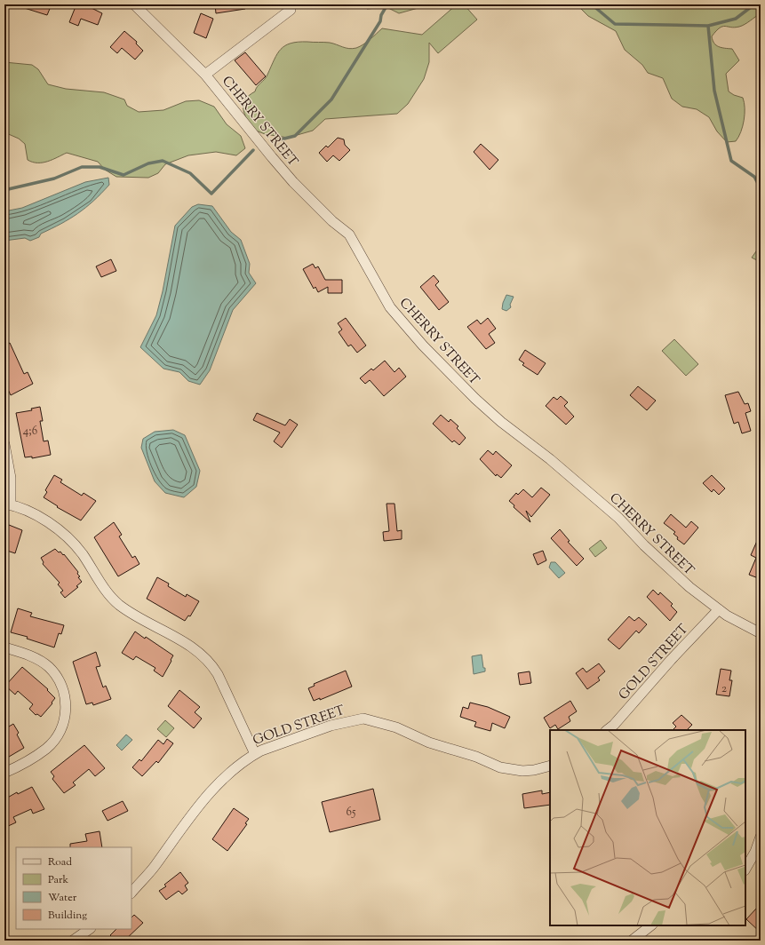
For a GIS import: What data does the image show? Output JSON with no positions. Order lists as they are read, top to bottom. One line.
{"streets":{"street":["CHERRY STREET","GOLD STREET"]},"crossings":[["CHERRY STREET","GOLD STREET"]],"house_numbers":["4;6","2","65"],"legend":["Road","Park","Water","Building"]}
